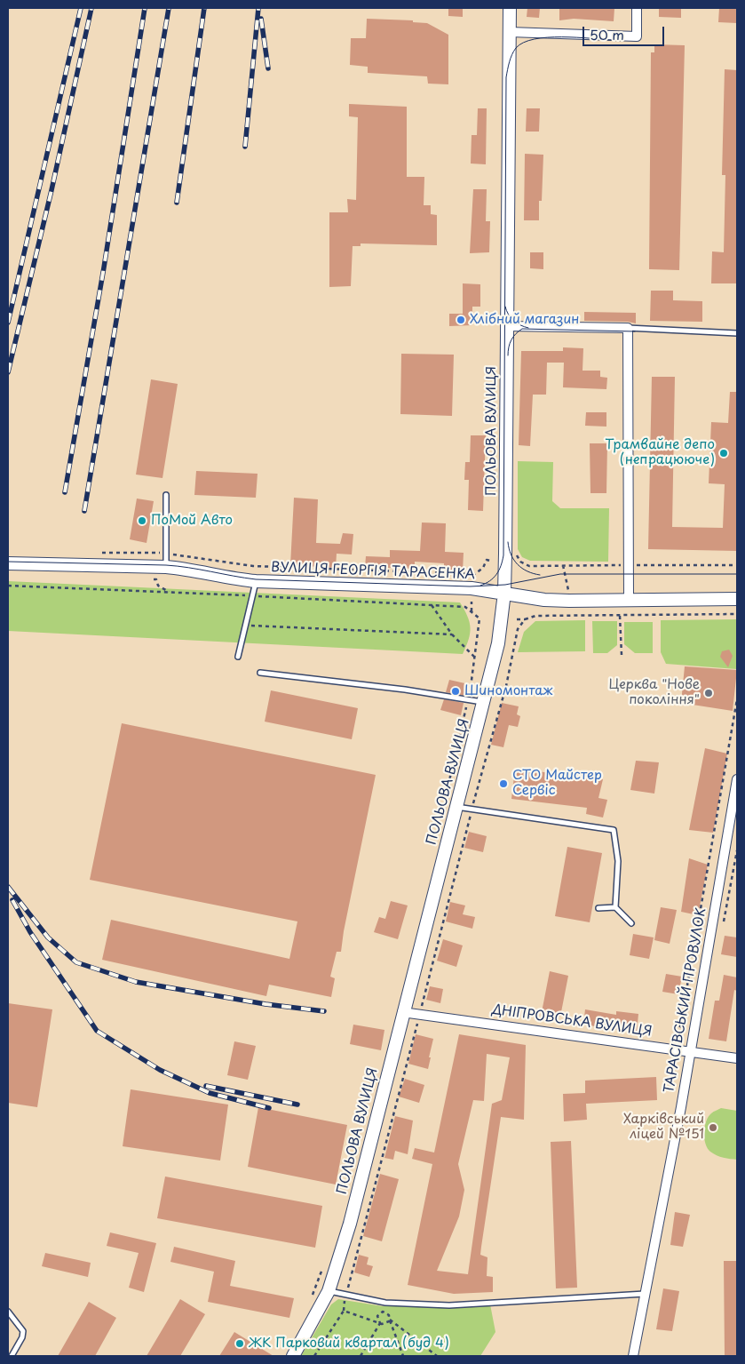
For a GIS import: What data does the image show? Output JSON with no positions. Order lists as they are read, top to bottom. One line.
{"streets":{"main road":["ПОЛЬОВА ВУЛИЦЯ","ВУЛИЦЯ ГЕОРГІЯ ТАРАСЕНКА"],"street":["ТАРАСІВСЬКИЙ ПРОВУЛОК","ДНІПРОВСЬКА ВУЛИЦЯ"]},"crossings":[["ПОЛЬОВА ВУЛИЦЯ","ВУЛИЦЯ ГЕОРГІЯ ТАРАСЕНКА"],["ПОЛЬОВА ВУЛИЦЯ","ДНІПРОВСЬКА ВУЛИЦЯ"],["ТАРАСІВСЬКИЙ ПРОВУЛОК","ДНІПРОВСЬКА ВУЛИЦЯ"]],"places":["Хлібний магазин","Трамвайне депо (непрацююче)","ПоМой Авто","Шиномонтаж","Церква \"Нове покоління\"","СТО Майстер Сервіс","Харківський ліцей №151","ЖК Парковий квартал (буд 4)"],"scale_bar":"50 m"}
